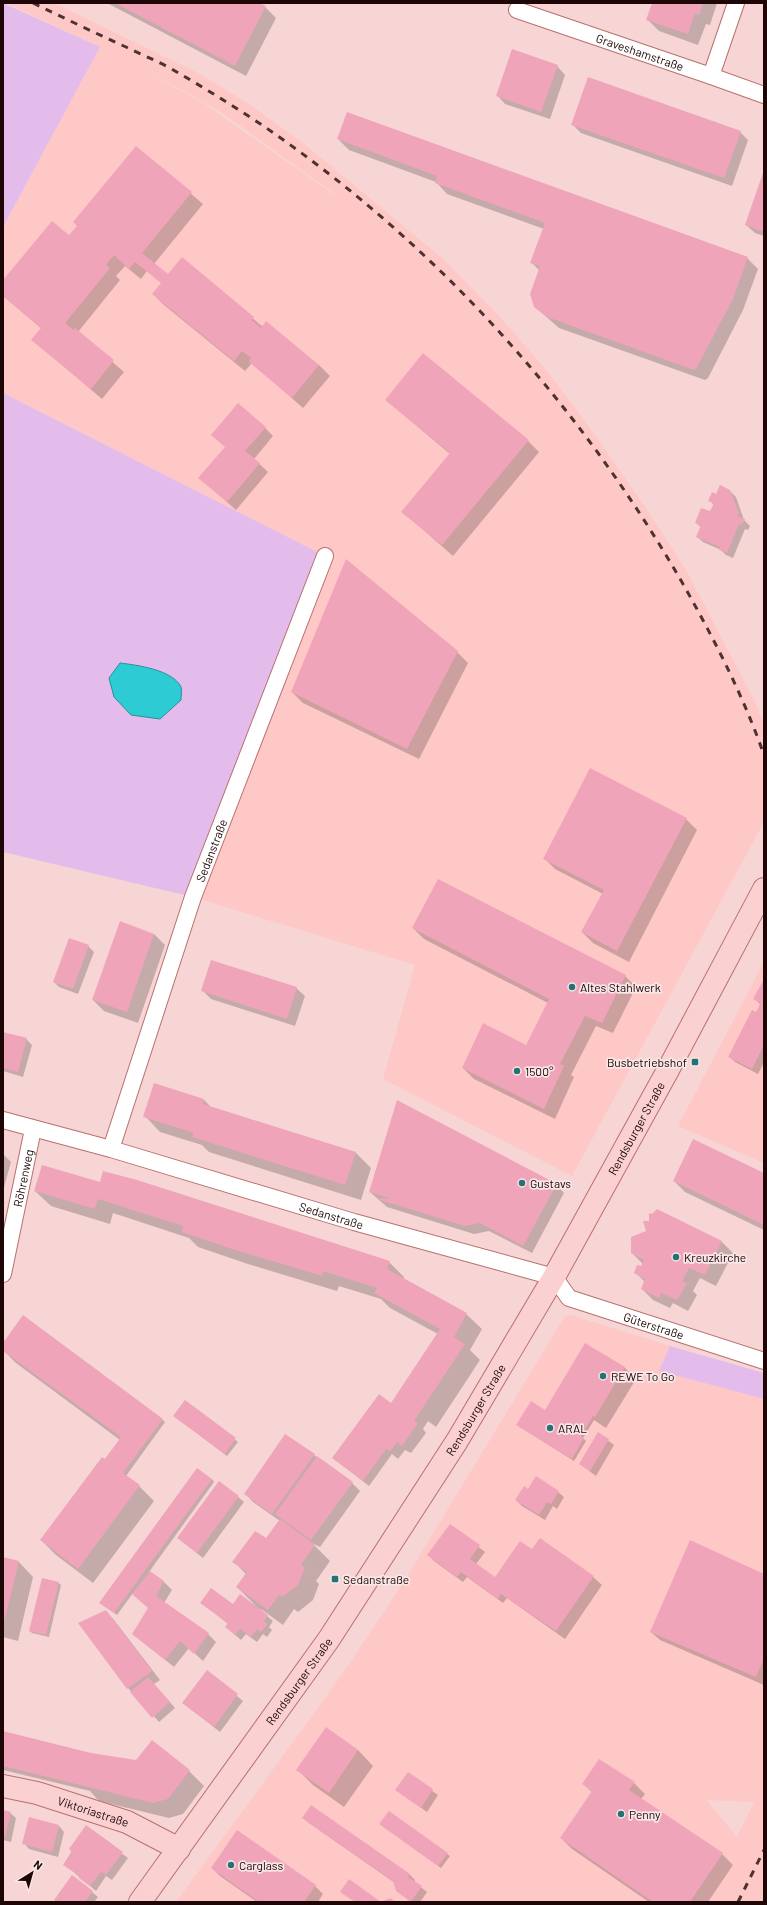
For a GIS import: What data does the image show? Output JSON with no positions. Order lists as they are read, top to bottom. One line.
{"streets":{"street":["Graveshamstraße","Sedanstraße","Rendsburger Straße","Röhrenweg","Güterstraße","Viktoriastraße"]},"crossings":[["Sedanstraße","Rendsburger Straße"],["Sedanstraße","Röhrenweg"],["Sedanstraße","Güterstraße"],["Rendsburger Straße","Güterstraße"],["Rendsburger Straße","Viktoriastraße"]],"places":{"other":["Altes Stahlwerk","1500°","Gustavs","Kreuzkirche","REWE To Go","ARAL","Penny","Carglass"],"transit":["Busbetriebshof","Sedanstraße"]},"north":"top right"}
